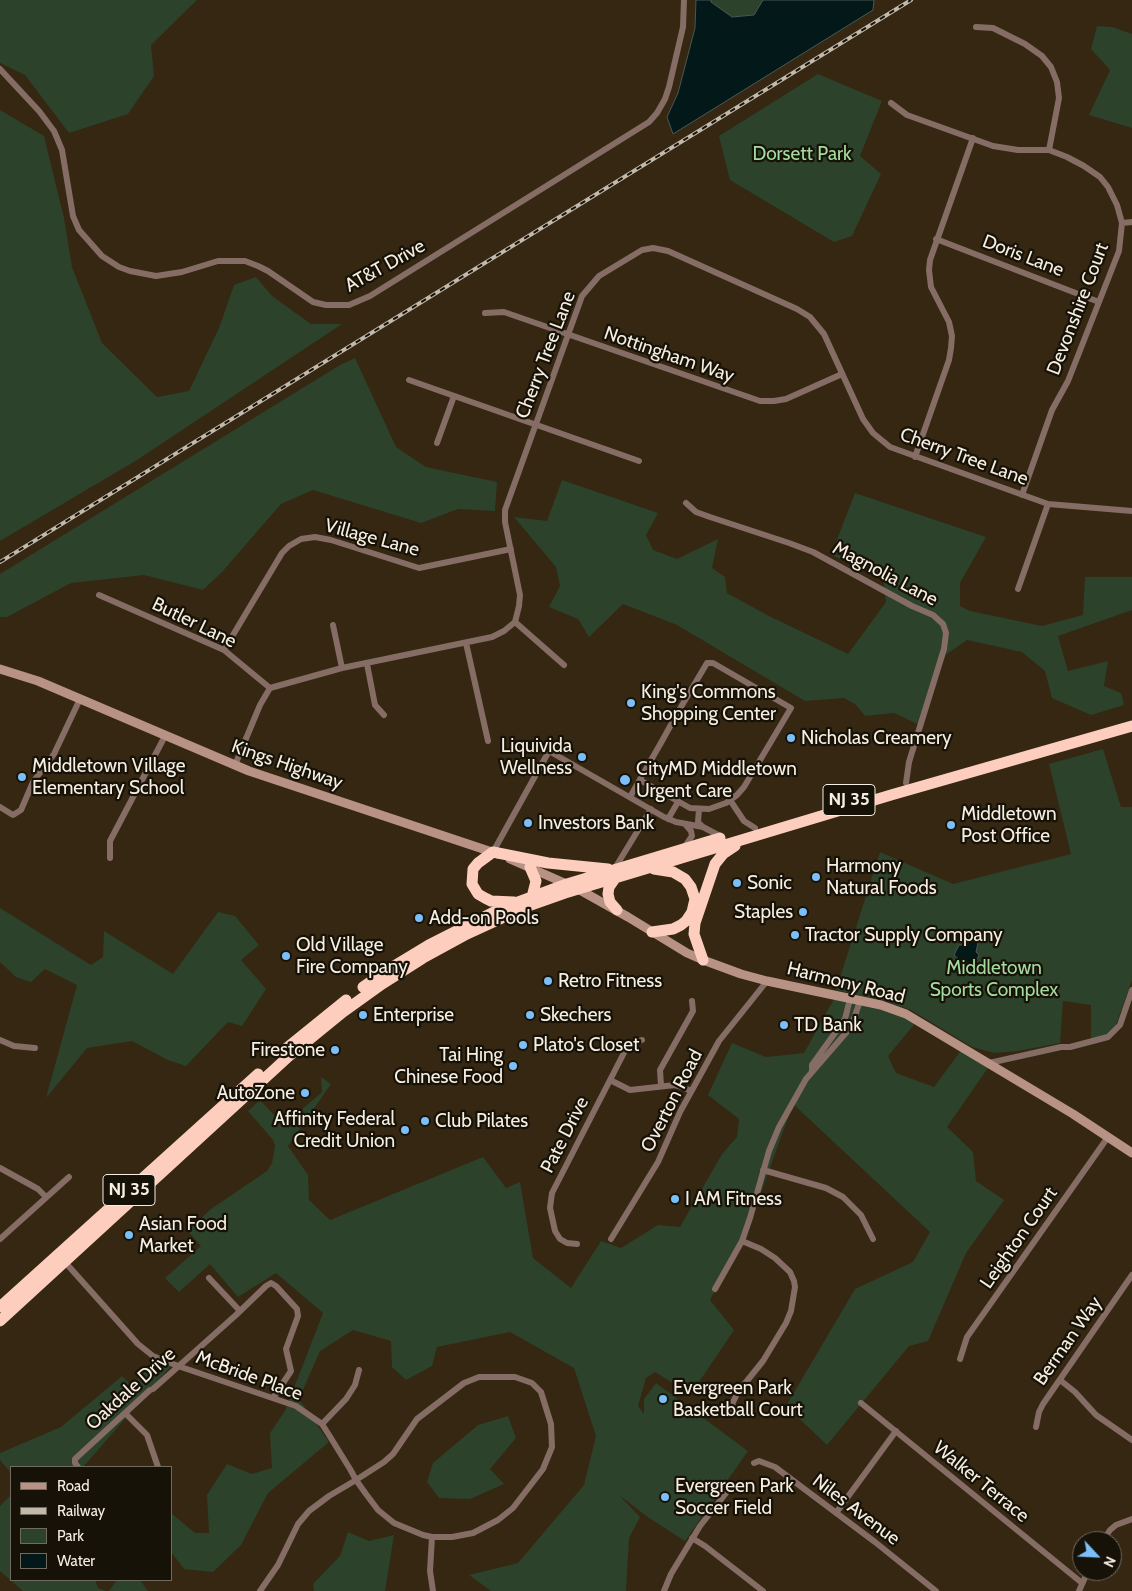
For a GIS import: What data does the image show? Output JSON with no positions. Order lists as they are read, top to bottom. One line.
{"streets":{"highway":["NJ 35"],"street":["Doris Lane","AT&T Drive","Devonshire Court","Cherry Tree Lane","Nottingham Way","Village Lane","Magnolia Lane","Butler Lane","Kings Highway","Harmony Road","Overton Road","Pate Drive","Leighton Court","Berman Way","McBride Place","Oakdale Drive","Walker Terrace","Niles Avenue"]},"crossings":[["Doris Lane","Devonshire Court"],["Devonshire Court","Cherry Tree Lane"],["Cherry Tree Lane","Nottingham Way"],["Cherry Tree Lane","Village Lane"],["Village Lane","Butler Lane"],["Magnolia Lane","NJ 35"],["Kings Highway","NJ 35"],["Kings Highway","Harmony Road"],["NJ 35","Harmony Road"],["NJ 35","McBride Place"],["Harmony Road","Overton Road"],["Harmony Road","Leighton Court"],["McBride Place","Oakdale Drive"]],"parks":["Dorsett Park","Middletown Sports Complex"],"places":["King's Commons Shopping Center","Nicholas Creamery","Liquivida Wellness","Middletown Village Elementary School","CityMD Middletown Urgent Care","Investors Bank","Middletown Post Office","Harmony Natural Foods","Sonic","Staples","Add-on Pools","Tractor Supply Company","Old Village Fire Company","Retro Fitness","Enterprise","Skechers","TD Bank","Plato's Closet","Firestone","Tai Hing Chinese Food","AutoZone","Club Pilates","Affinity Federal Credit Union","I AM Fitness","Asian Food Market","Evergreen Park Basketball Court","Evergreen Park Soccer Field"],"legend":["Road","Railway","Park","Water"],"north":"bottom right"}
